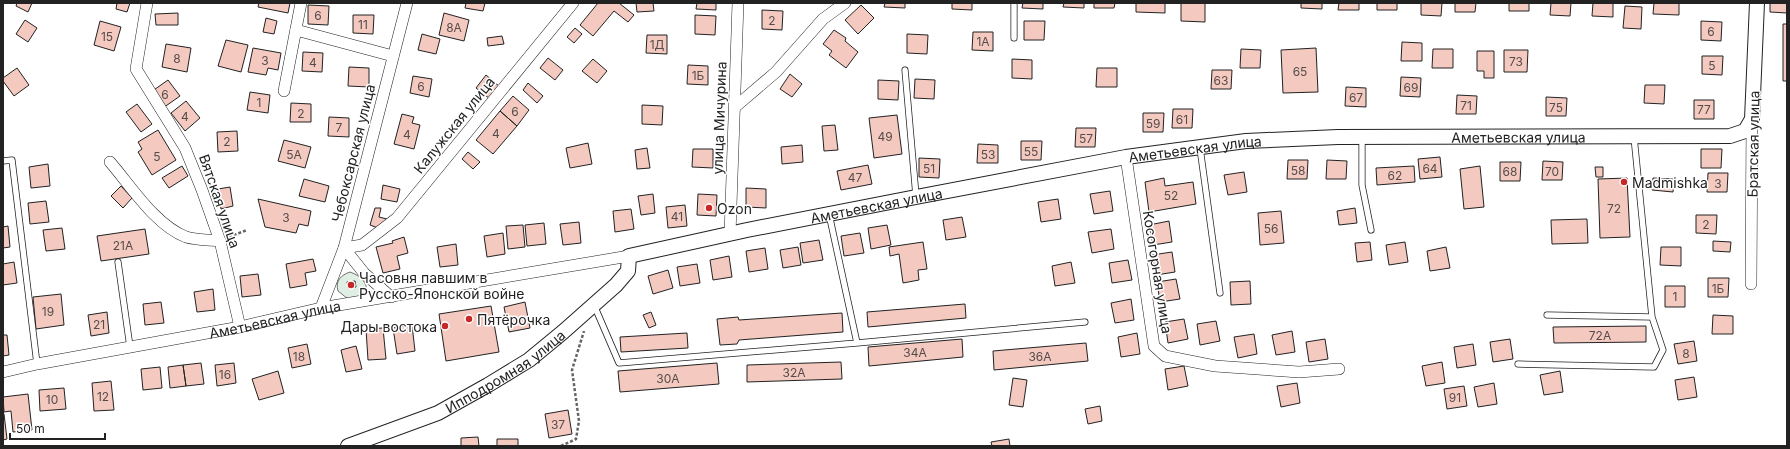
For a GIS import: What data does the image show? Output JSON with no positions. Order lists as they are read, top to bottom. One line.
{"streets":{"street":["улица Мичурина","Калужская улица","Аметьевская улица","Братская улица","Чебоксарская улица","Вятская улица","Косогорная улица","Ипподромная улица"]},"crossings":[["улица Мичурина","Аметьевская улица"],["Калужская улица","Чебоксарская улица"],["Аметьевская улица","Братская улица"],["Аметьевская улица","Чебоксарская улица"],["Аметьевская улица","Вятская улица"],["Аметьевская улица","Косогорная улица"],["Аметьевская улица","Ипподромная улица"]],"places":["Madmishka","Ozon","Часовня павшим в Русско-Японской войне","Пятёрочка","Дары востока"],"house_numbers":["6","2","11","8А","6","15","1А","1Д","8","3","73","4","5","65","1Б","63","6","69","6","67","1","71","75","77","6","2","4","61","59","7","4","4","49","57","2","55","5А","53","5","51","64","58","68","70","62","47","3","52","72","41","3","2","56","21А","1Б","1","19","21","72А","34А","8","18","36А","32А","16","30А","12","91","10","37"],"scale_bar":"50 m"}
